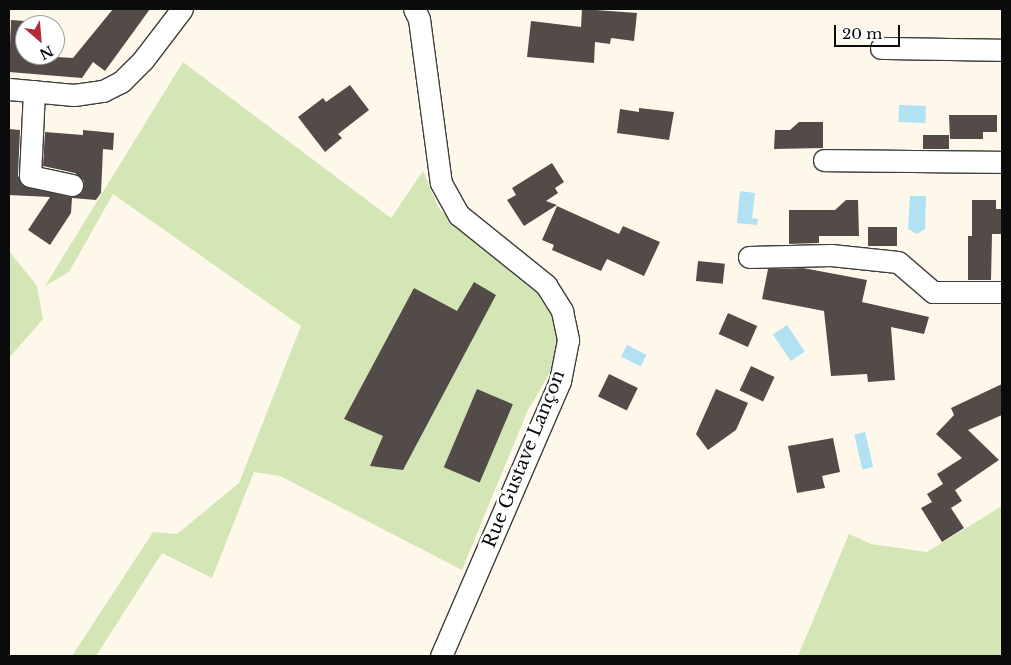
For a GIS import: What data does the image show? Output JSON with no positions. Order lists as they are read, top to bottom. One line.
{"streets":{"street":["Rue Gustave Lançon"]},"scale_bar":"20 m","north":"bottom right"}
